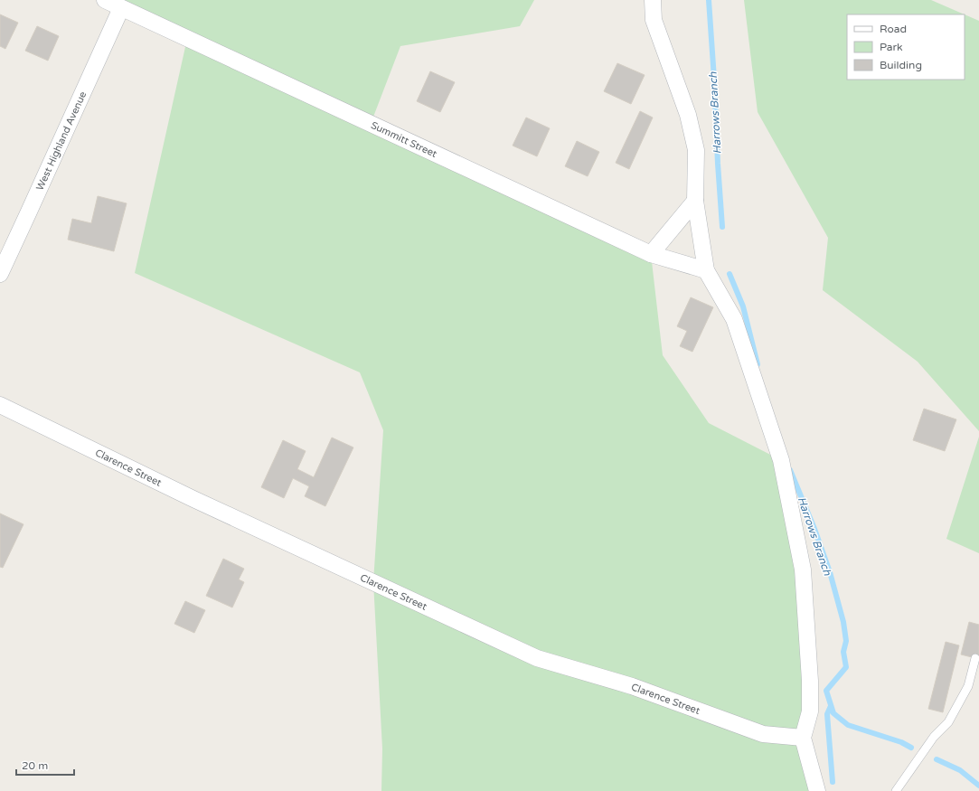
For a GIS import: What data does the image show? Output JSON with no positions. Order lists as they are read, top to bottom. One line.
{"streets":{"street":["Summitt Street","West Highland Avenue","Clarence Street"]},"crossings":[["Summitt Street","West Highland Avenue"]],"water":["Harrows Branch"],"legend":["Road","Park","Building"],"scale_bar":"20 m"}
